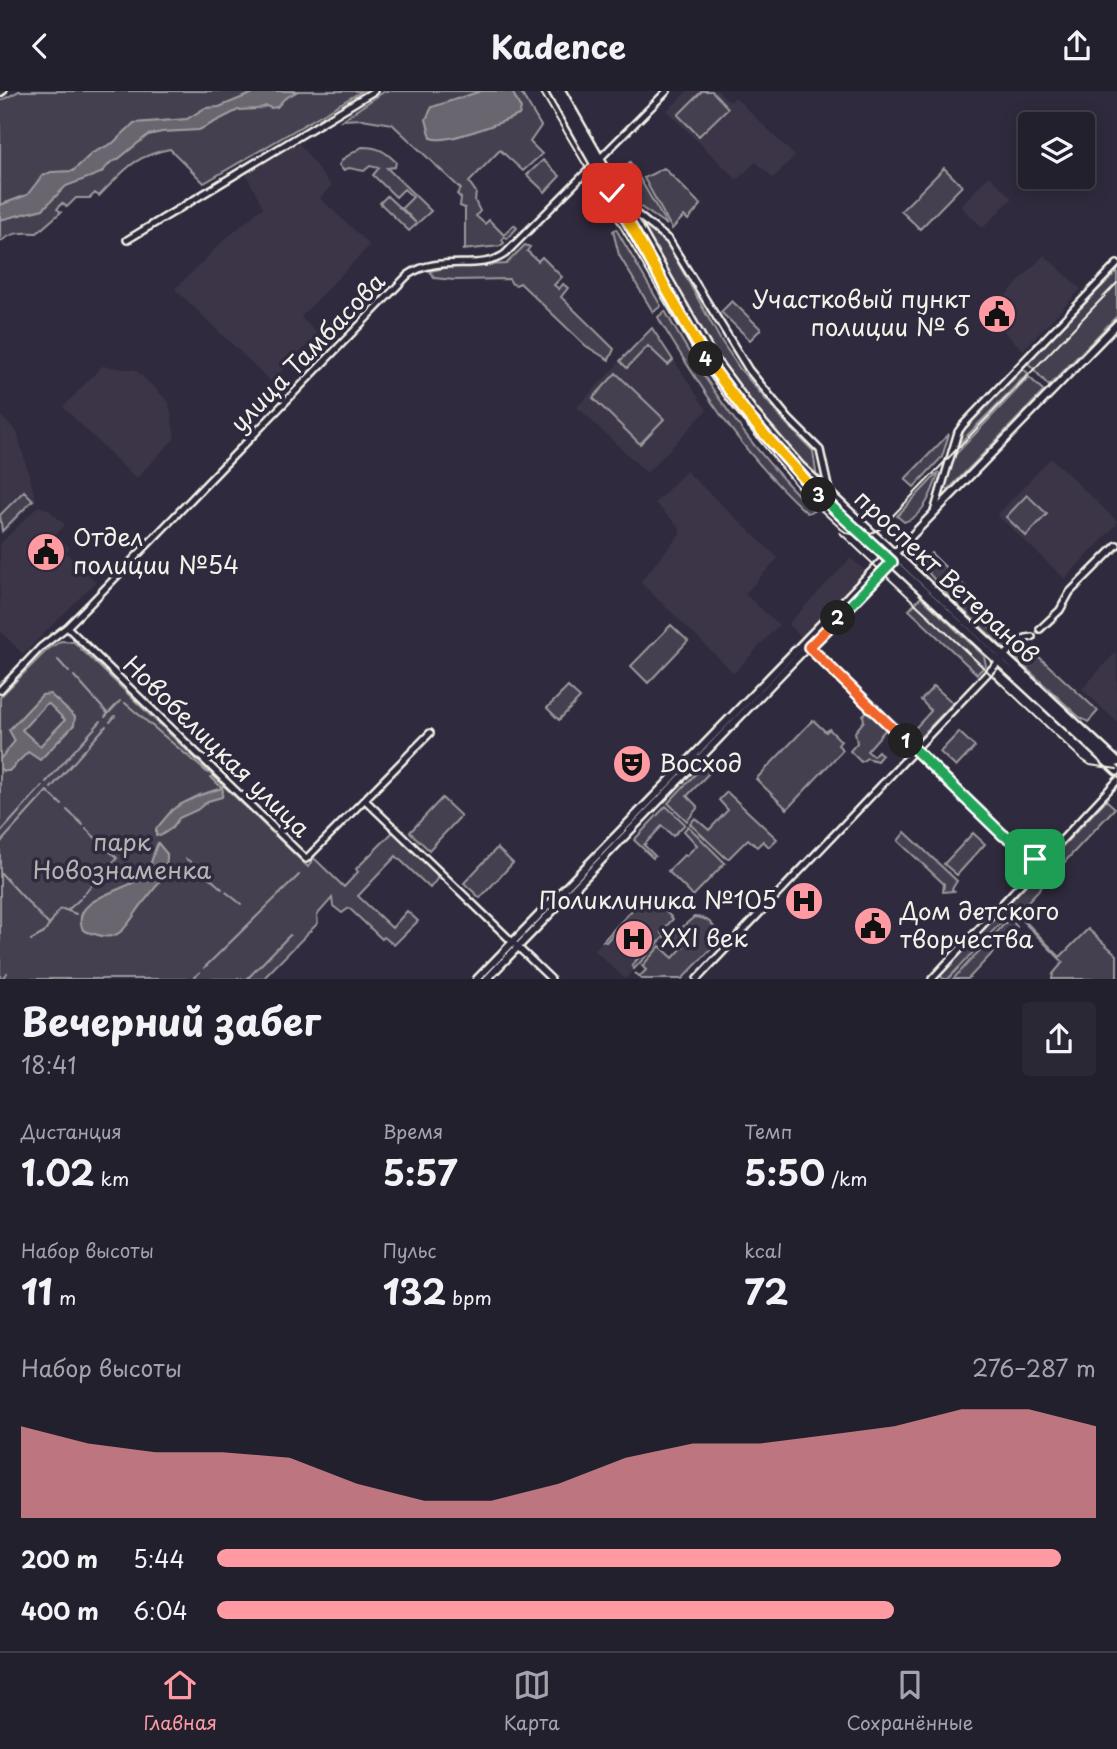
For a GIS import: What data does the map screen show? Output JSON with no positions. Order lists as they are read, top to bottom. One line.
{"streets":{"main road":["проспект Ветеранов"],"street":["улица Тамбасова","Новобелицкая улица"]},"crossings":[["улица Тамбасова","проспект Ветеранов"],["улица Тамбасова","Новобелицкая улица"]],"parks":["парк Новознаменка"],"places":{"public building":["Участковый пункт полиции № 6","Отдел полиции №54","Дом детского творчества"],"theatre":["Восход"],"hospital":["Поликлиника №105","XXI век"]},"page":{"header":"Kadence","pins":["4","3","2","1"],"heading":["Вечерний забег","18:41"],"stats":[["Дистанция","1.02 km"],["Время","5:57"],["Темп","5:50 /km"],["Набор высоты","11 m"],["Пульс","132 bpm"],["kcal","72"]],"chart":["Набор высоты","276–287 m"],"list":[{"name":"200 m","note":"5:44"},{"name":"400 m","note":"6:04"}],"tabs":["Главная","Карта","Сохранённые"]}}
